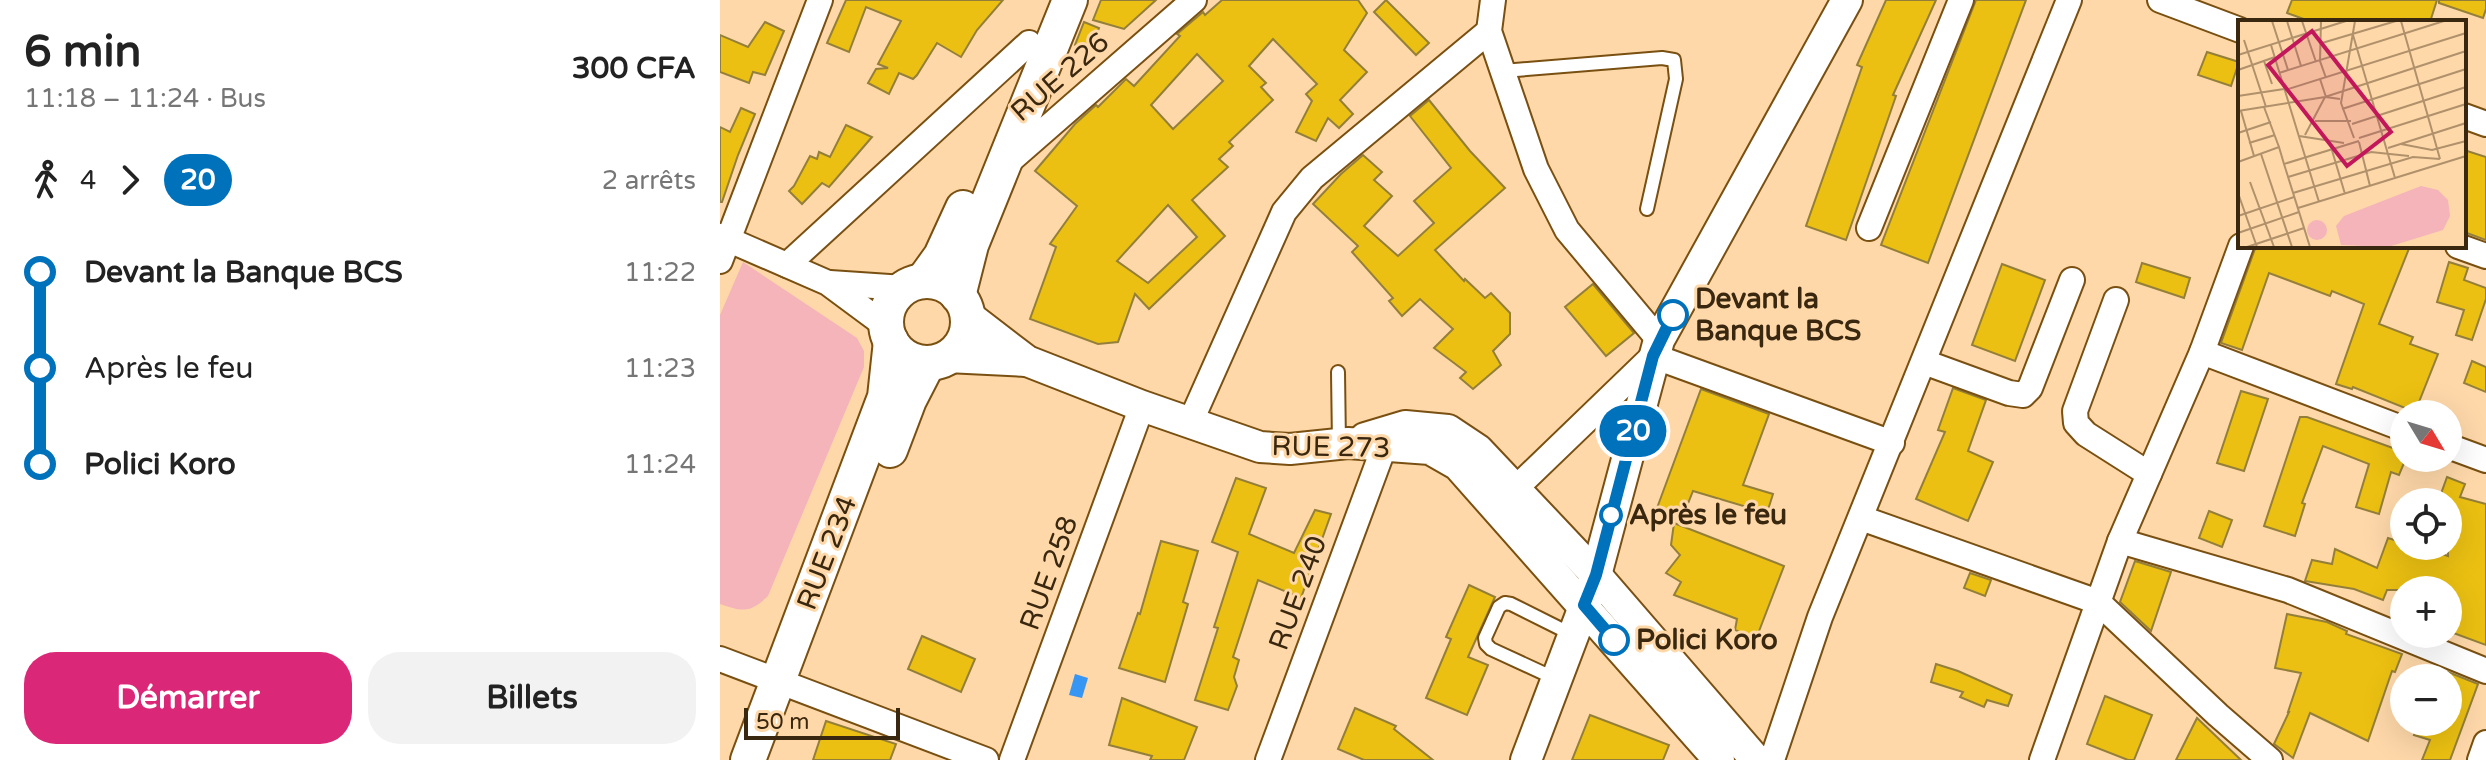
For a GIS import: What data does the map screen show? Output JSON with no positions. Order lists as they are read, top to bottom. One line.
{"streets":{"main road":["RUE 234"],"street":["RUE 226","RUE 273","RUE 258","RUE 240"]},"crossings":[["RUE 273","RUE 234"],["RUE 273","RUE 258"],["RUE 273","RUE 240"]],"places":["Devant la Banque BCS","Après le feu","Polici Koro"],"lines":["bus line 20"],"scale_bar":"50 m","north":"bottom right","page":{"heading":["6 min","11:18 – 11:24 · Bus","300 CFA"],"on_map":"20","legs":["4","20","2 arrêts"],"list":[{"name":"Devant la Banque BCS","value":"11:22"},{"name":"Après le feu","value":"11:23"},{"name":"Polici Koro","value":"11:24"}],"map_buttons":["+","−"],"buttons":["Démarrer","Billets"],"scale":"50 m"}}
